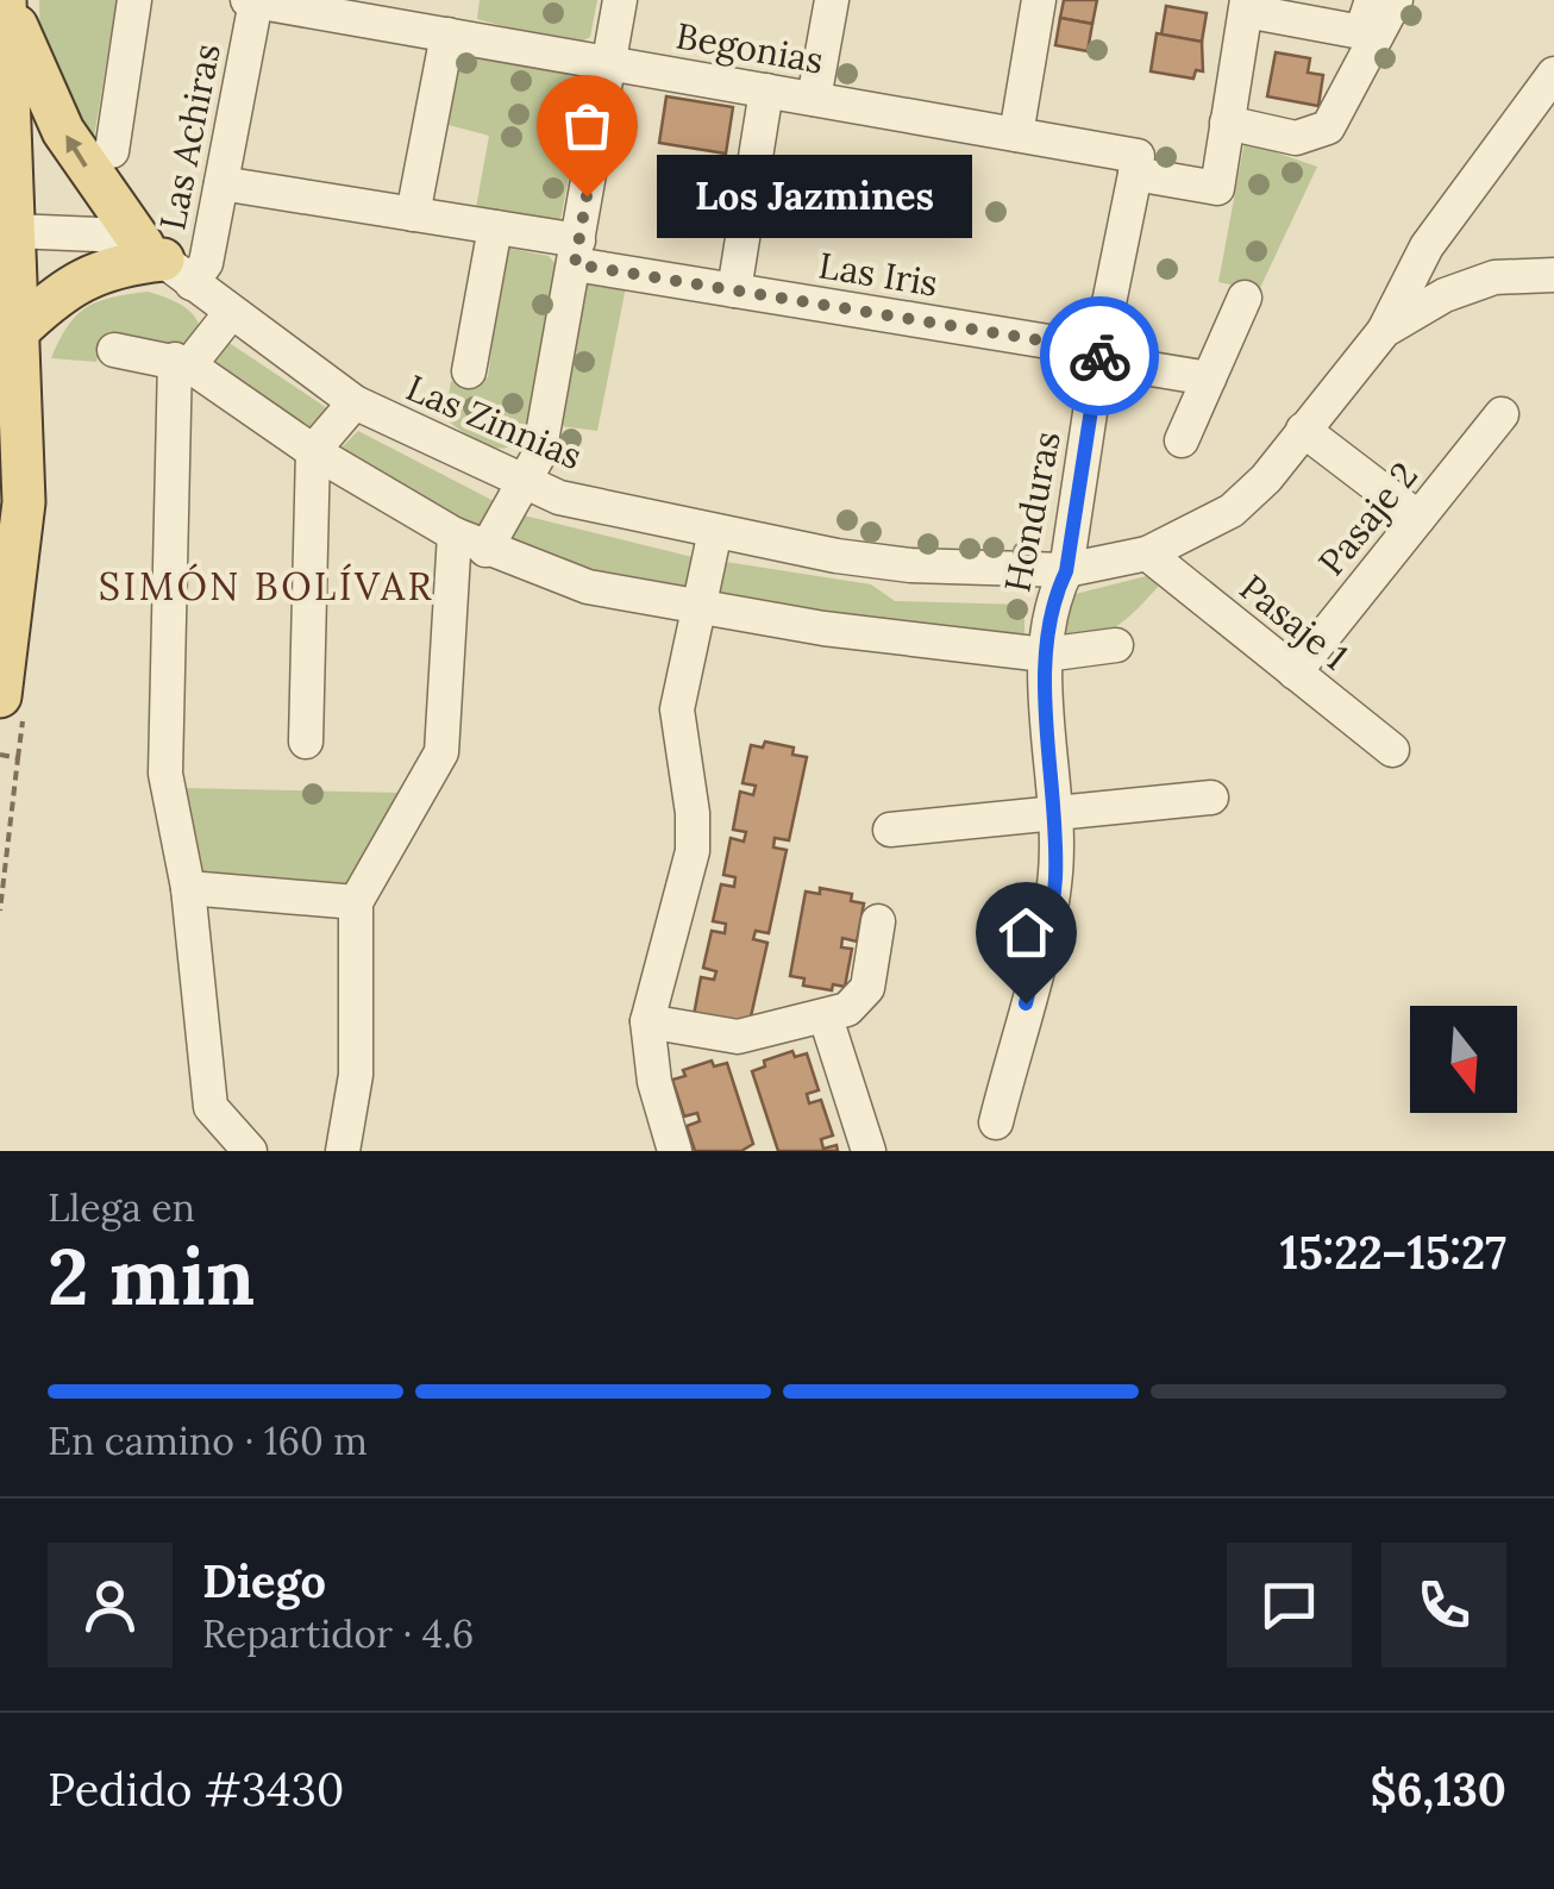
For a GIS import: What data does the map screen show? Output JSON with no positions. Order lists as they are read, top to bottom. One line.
{"streets":{"street":["Begonias","Las Achiras","Las Iris","Las Zinnias","Honduras","Pasaje 2","Pasaje 1"]},"crossings":[["Begonias","Las Achiras"],["Begonias","Honduras"],["Las Achiras","Las Iris"],["Las Achiras","Las Zinnias"],["Las Iris","Honduras"],["Las Zinnias","Honduras"],["Las Zinnias","Pasaje 1"],["Pasaje 2","Pasaje 1"]],"districts":["SIMÓN BOLÍVAR"],"places":["Los Jazmines"],"north":"bottom","page":{"bubble":"Los Jazmines","heading":["2 min","Llega en","15:22–15:27"],"panel":["Diego","Repartidor · 4.6","Pedido #3430","$6,130"],"bar":"En camino · 160 m"}}
